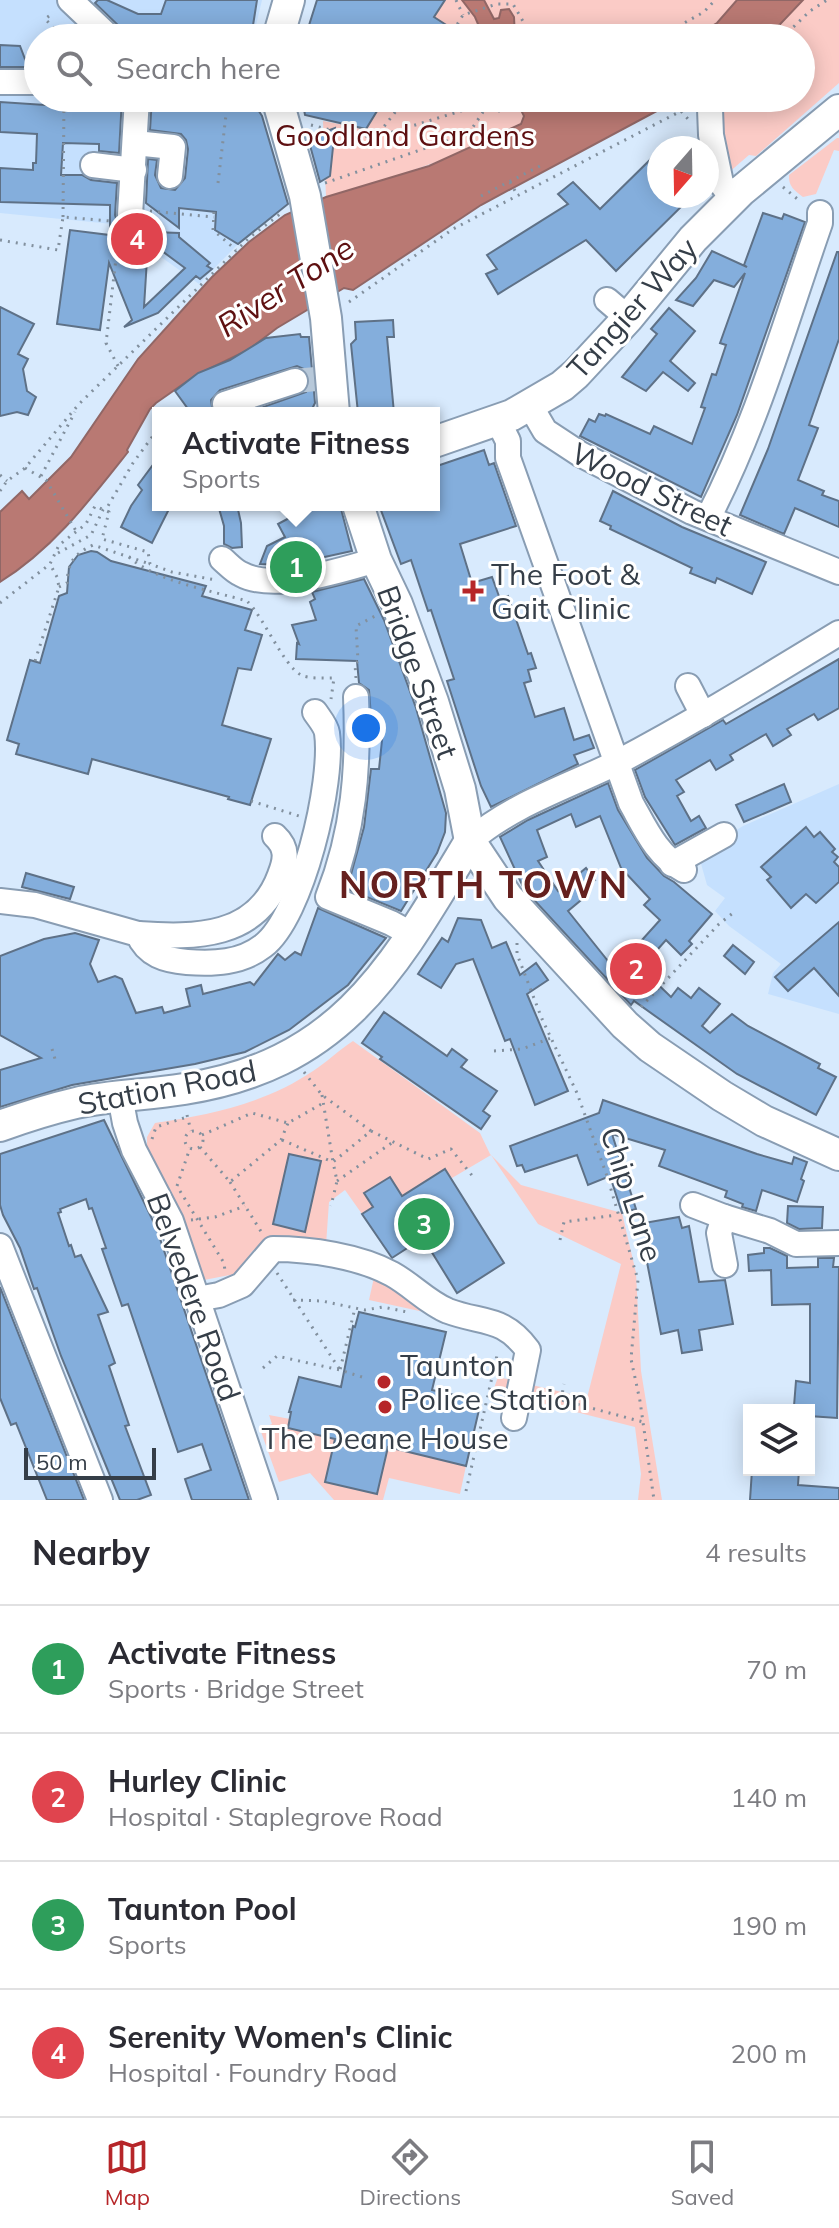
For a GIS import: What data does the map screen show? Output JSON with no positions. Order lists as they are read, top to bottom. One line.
{"streets":{"main road":["Tangier Way","Bridge Street","Station Road"],"street":["Wood Street","Belvedere Road"],"path":["Chip Lane"]},"crossings":[["Tangier Way","Wood Street"],["Bridge Street","Station Road"],["Station Road","Belvedere Road"]],"districts":["NORTH TOWN"],"water":["River Tone"],"parks":["Goodland Gardens"],"places":{"health":["The Foot & Gait Clinic"],"other":["Taunton Police Station","The Deane House"]},"scale_bar":"50 m","north":"bottom","page":{"search":"Search here","pins":["4","1","2","3"],"popup":["Activate Fitness","Sports"],"scale":"50 m","heading":["Nearby","4 results"],"list":[{"mark":"1","name":"Activate Fitness","note":"Sports · Bridge Street","value":"70 m"},{"mark":"2","name":"Hurley Clinic","note":"Hospital · Staplegrove Road","value":"140 m"},{"mark":"3","name":"Taunton Pool","note":"Sports","value":"190 m"},{"mark":"4","name":"Serenity Women's Clinic","note":"Hospital · Foundry Road","value":"200 m"}],"nav":["Map","Directions","Saved"]}}
